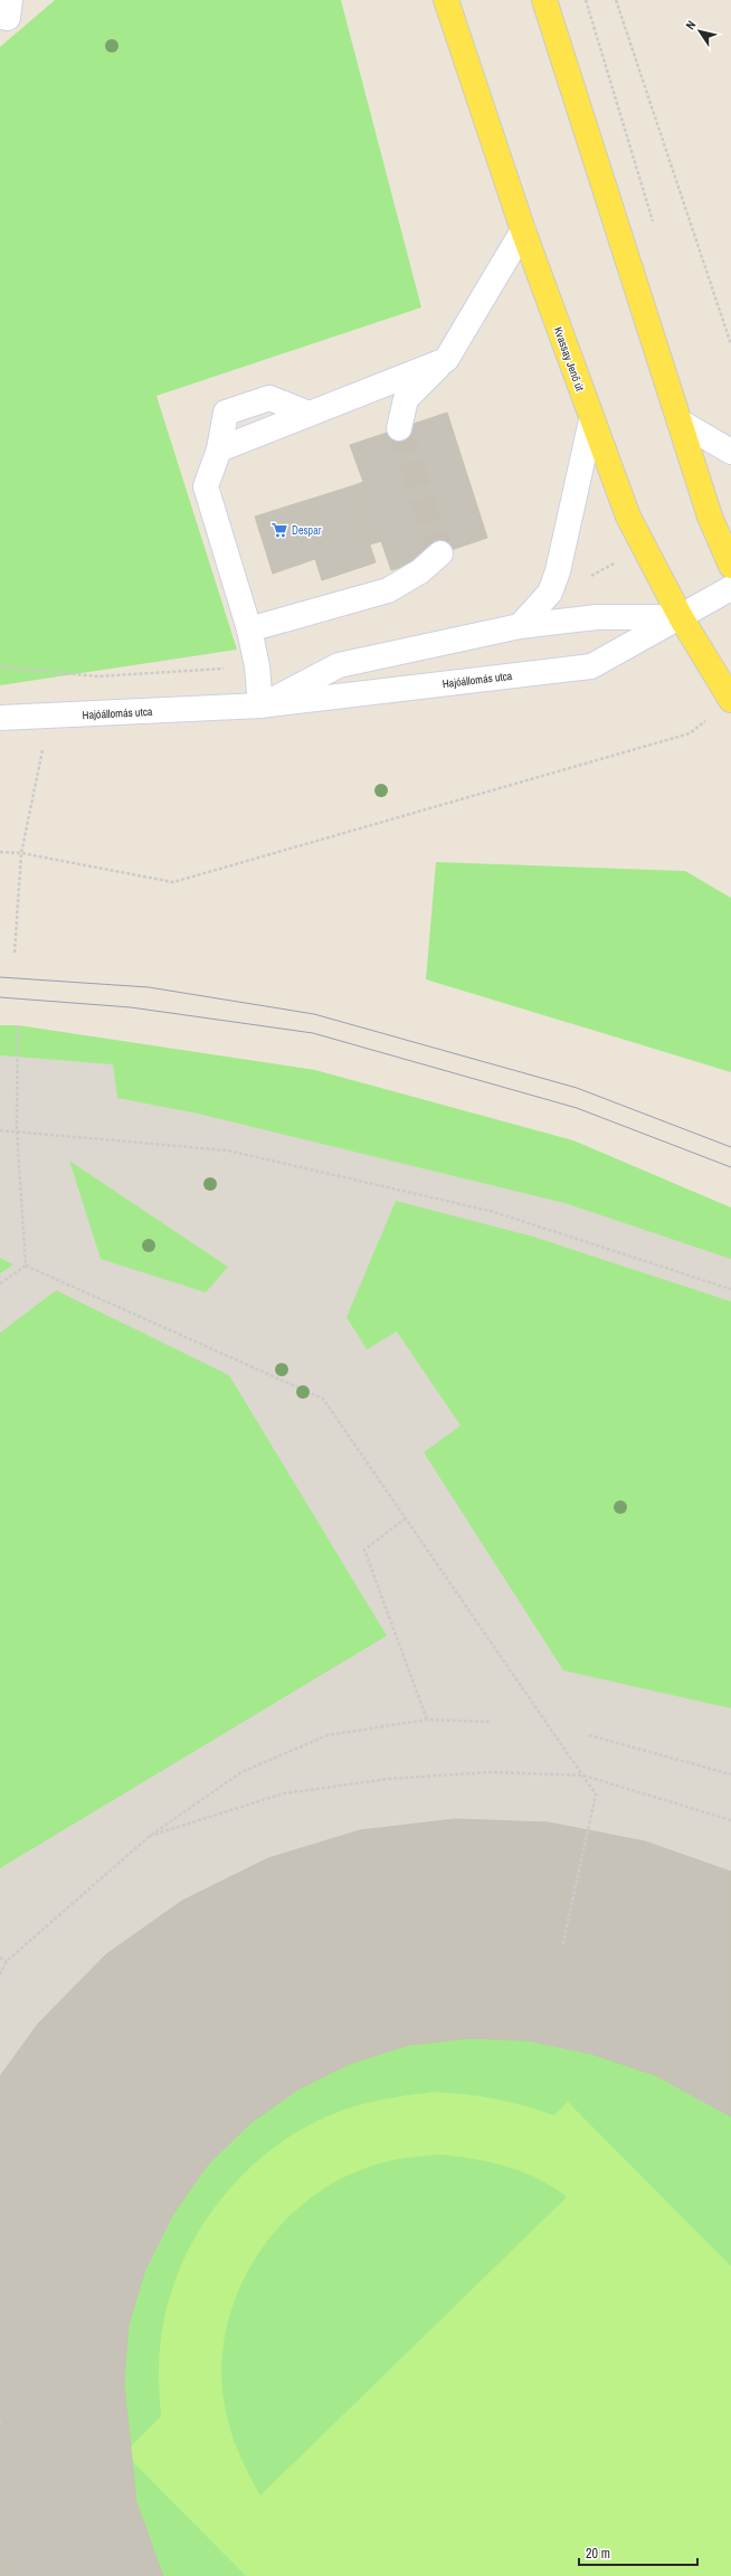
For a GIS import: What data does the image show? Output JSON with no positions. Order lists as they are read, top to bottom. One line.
{"streets":{"main road":["Kvassay Jenő út"],"street":["Hajóállomás utca"]},"crossings":[["Kvassay Jenő út","Hajóállomás utca"]],"places":{"supermarket":["Despar"]},"scale_bar":"20 m","north":"top left"}
